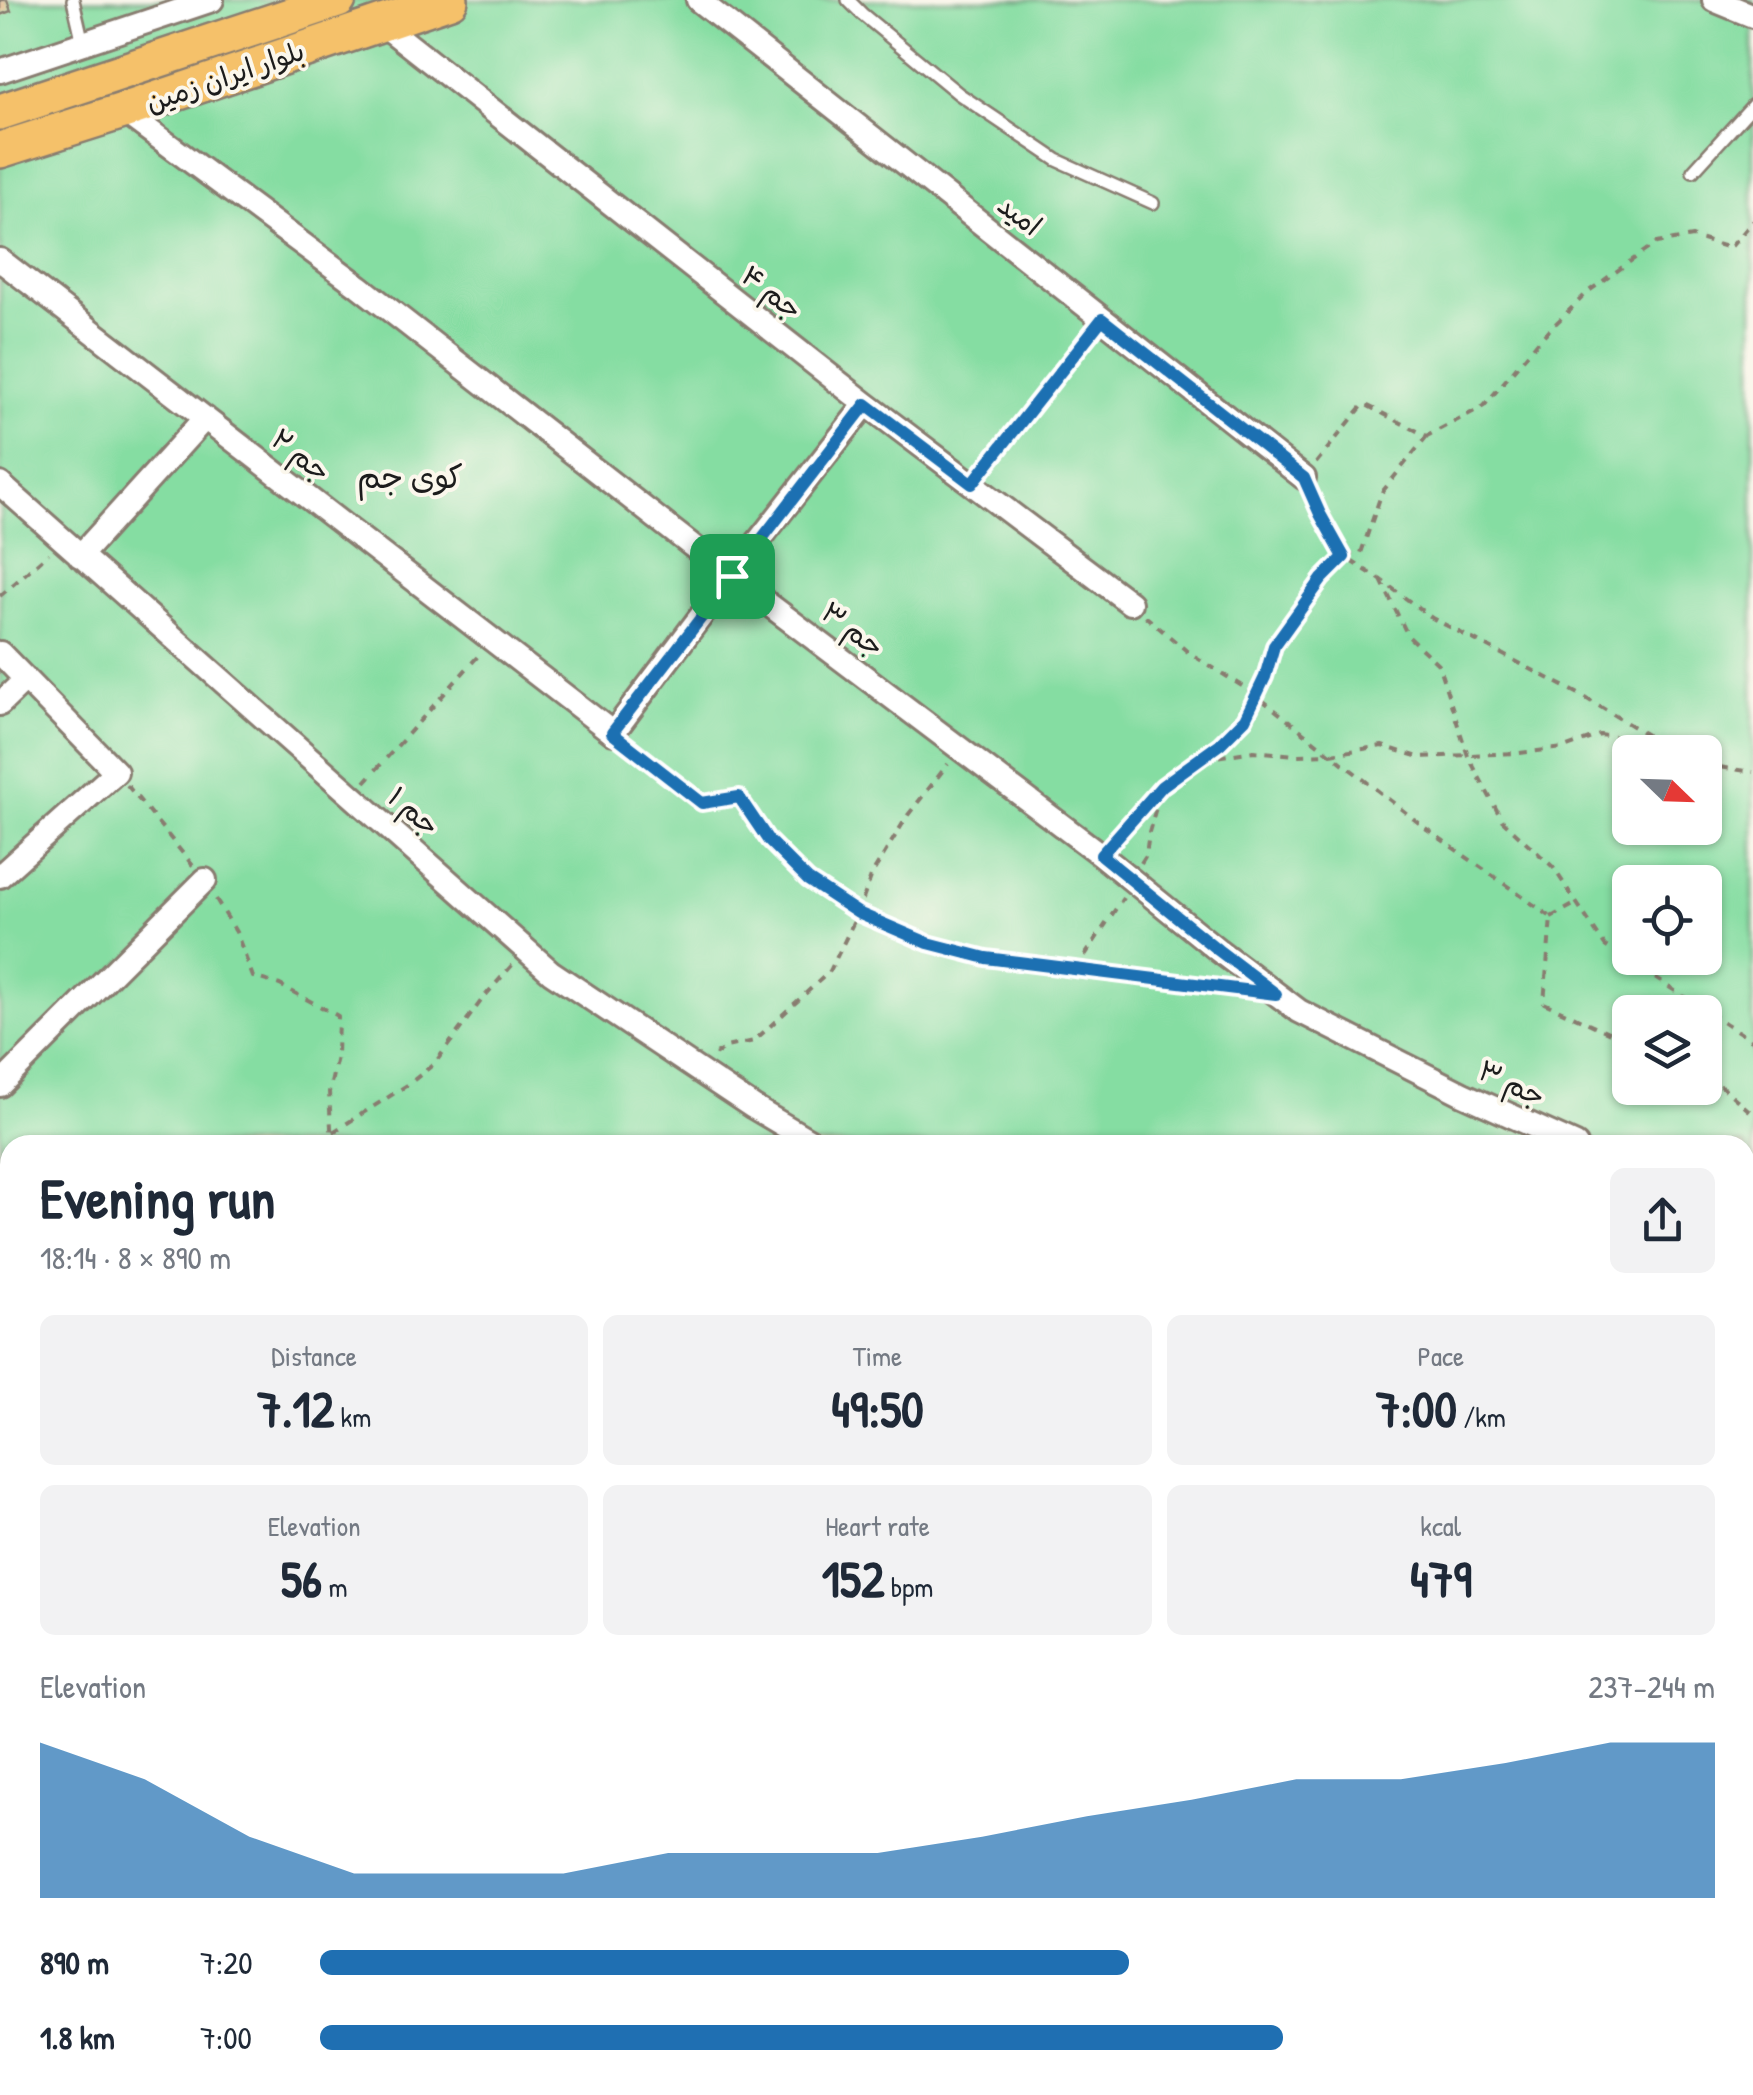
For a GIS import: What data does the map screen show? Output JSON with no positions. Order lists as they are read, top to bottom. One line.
{"streets":{"main road":["بلوار ایران زمین"],"street":["امید","جم ۴","جم ۲","جم ۳","جم ۱"]},"crossings":[["بلوار ایران زمین","جم ۴"],["بلوار ایران زمین","جم ۳"]],"districts":["کوی جم"],"north":"bottom right","page":{"heading":["Evening run","18:14 · 8 × 890 m"],"stats":[["Distance","7.12 km"],["Time","49:50"],["Pace","7:00 /km"],["Elevation","56 m"],["Heart rate","152 bpm"],["kcal","479"]],"chart":["Elevation","237–244 m"],"list":[{"name":"890 m","note":"7:20"},{"name":"1.8 km","note":"7:00"}]}}
